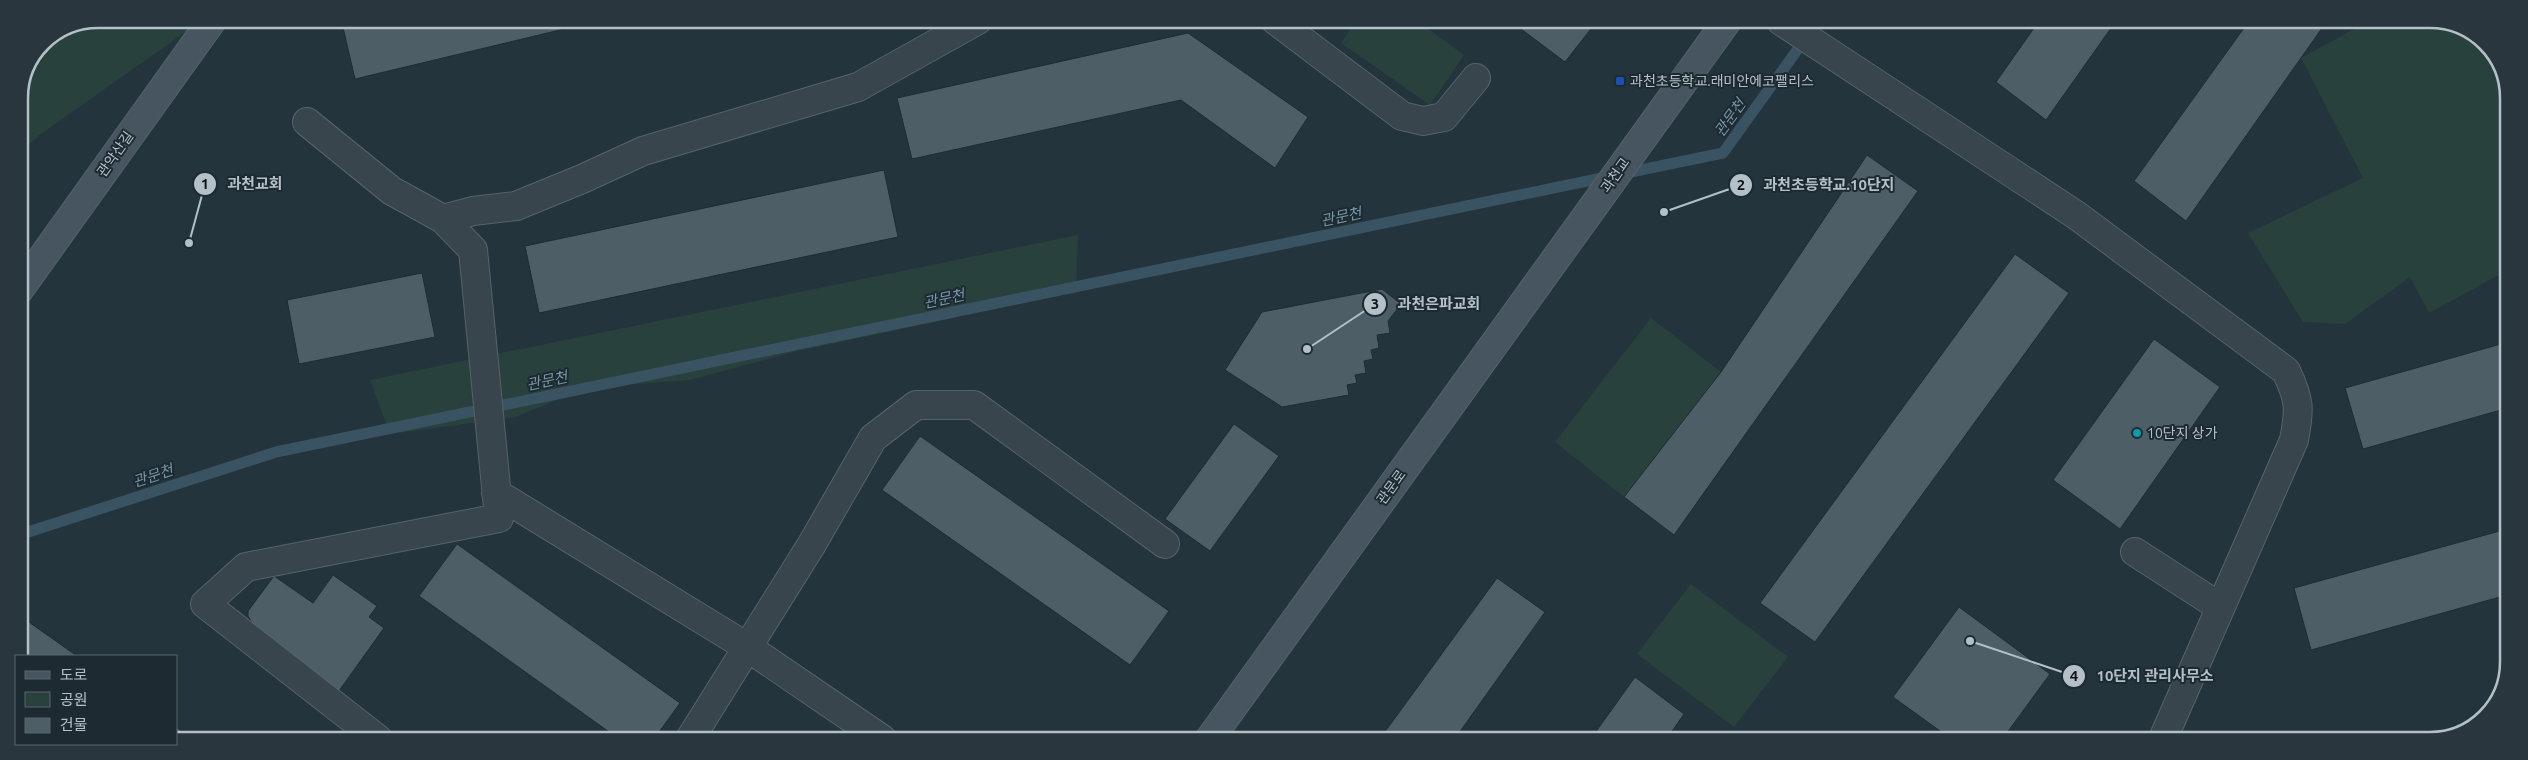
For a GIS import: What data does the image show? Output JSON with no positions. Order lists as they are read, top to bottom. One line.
{"streets":{"street":["관악산길","과천교","관문로"]},"crossings":[["과천교","관문로"]],"water":["관문천"],"places":{"transit":["과천초등학교.래미안에코팰리스"],"other":["과천초등학교.10단지","과천교회","과천은파교회","10단지 상가","10단지 관리사무소"]},"legend":["도로","공원","건물"]}
